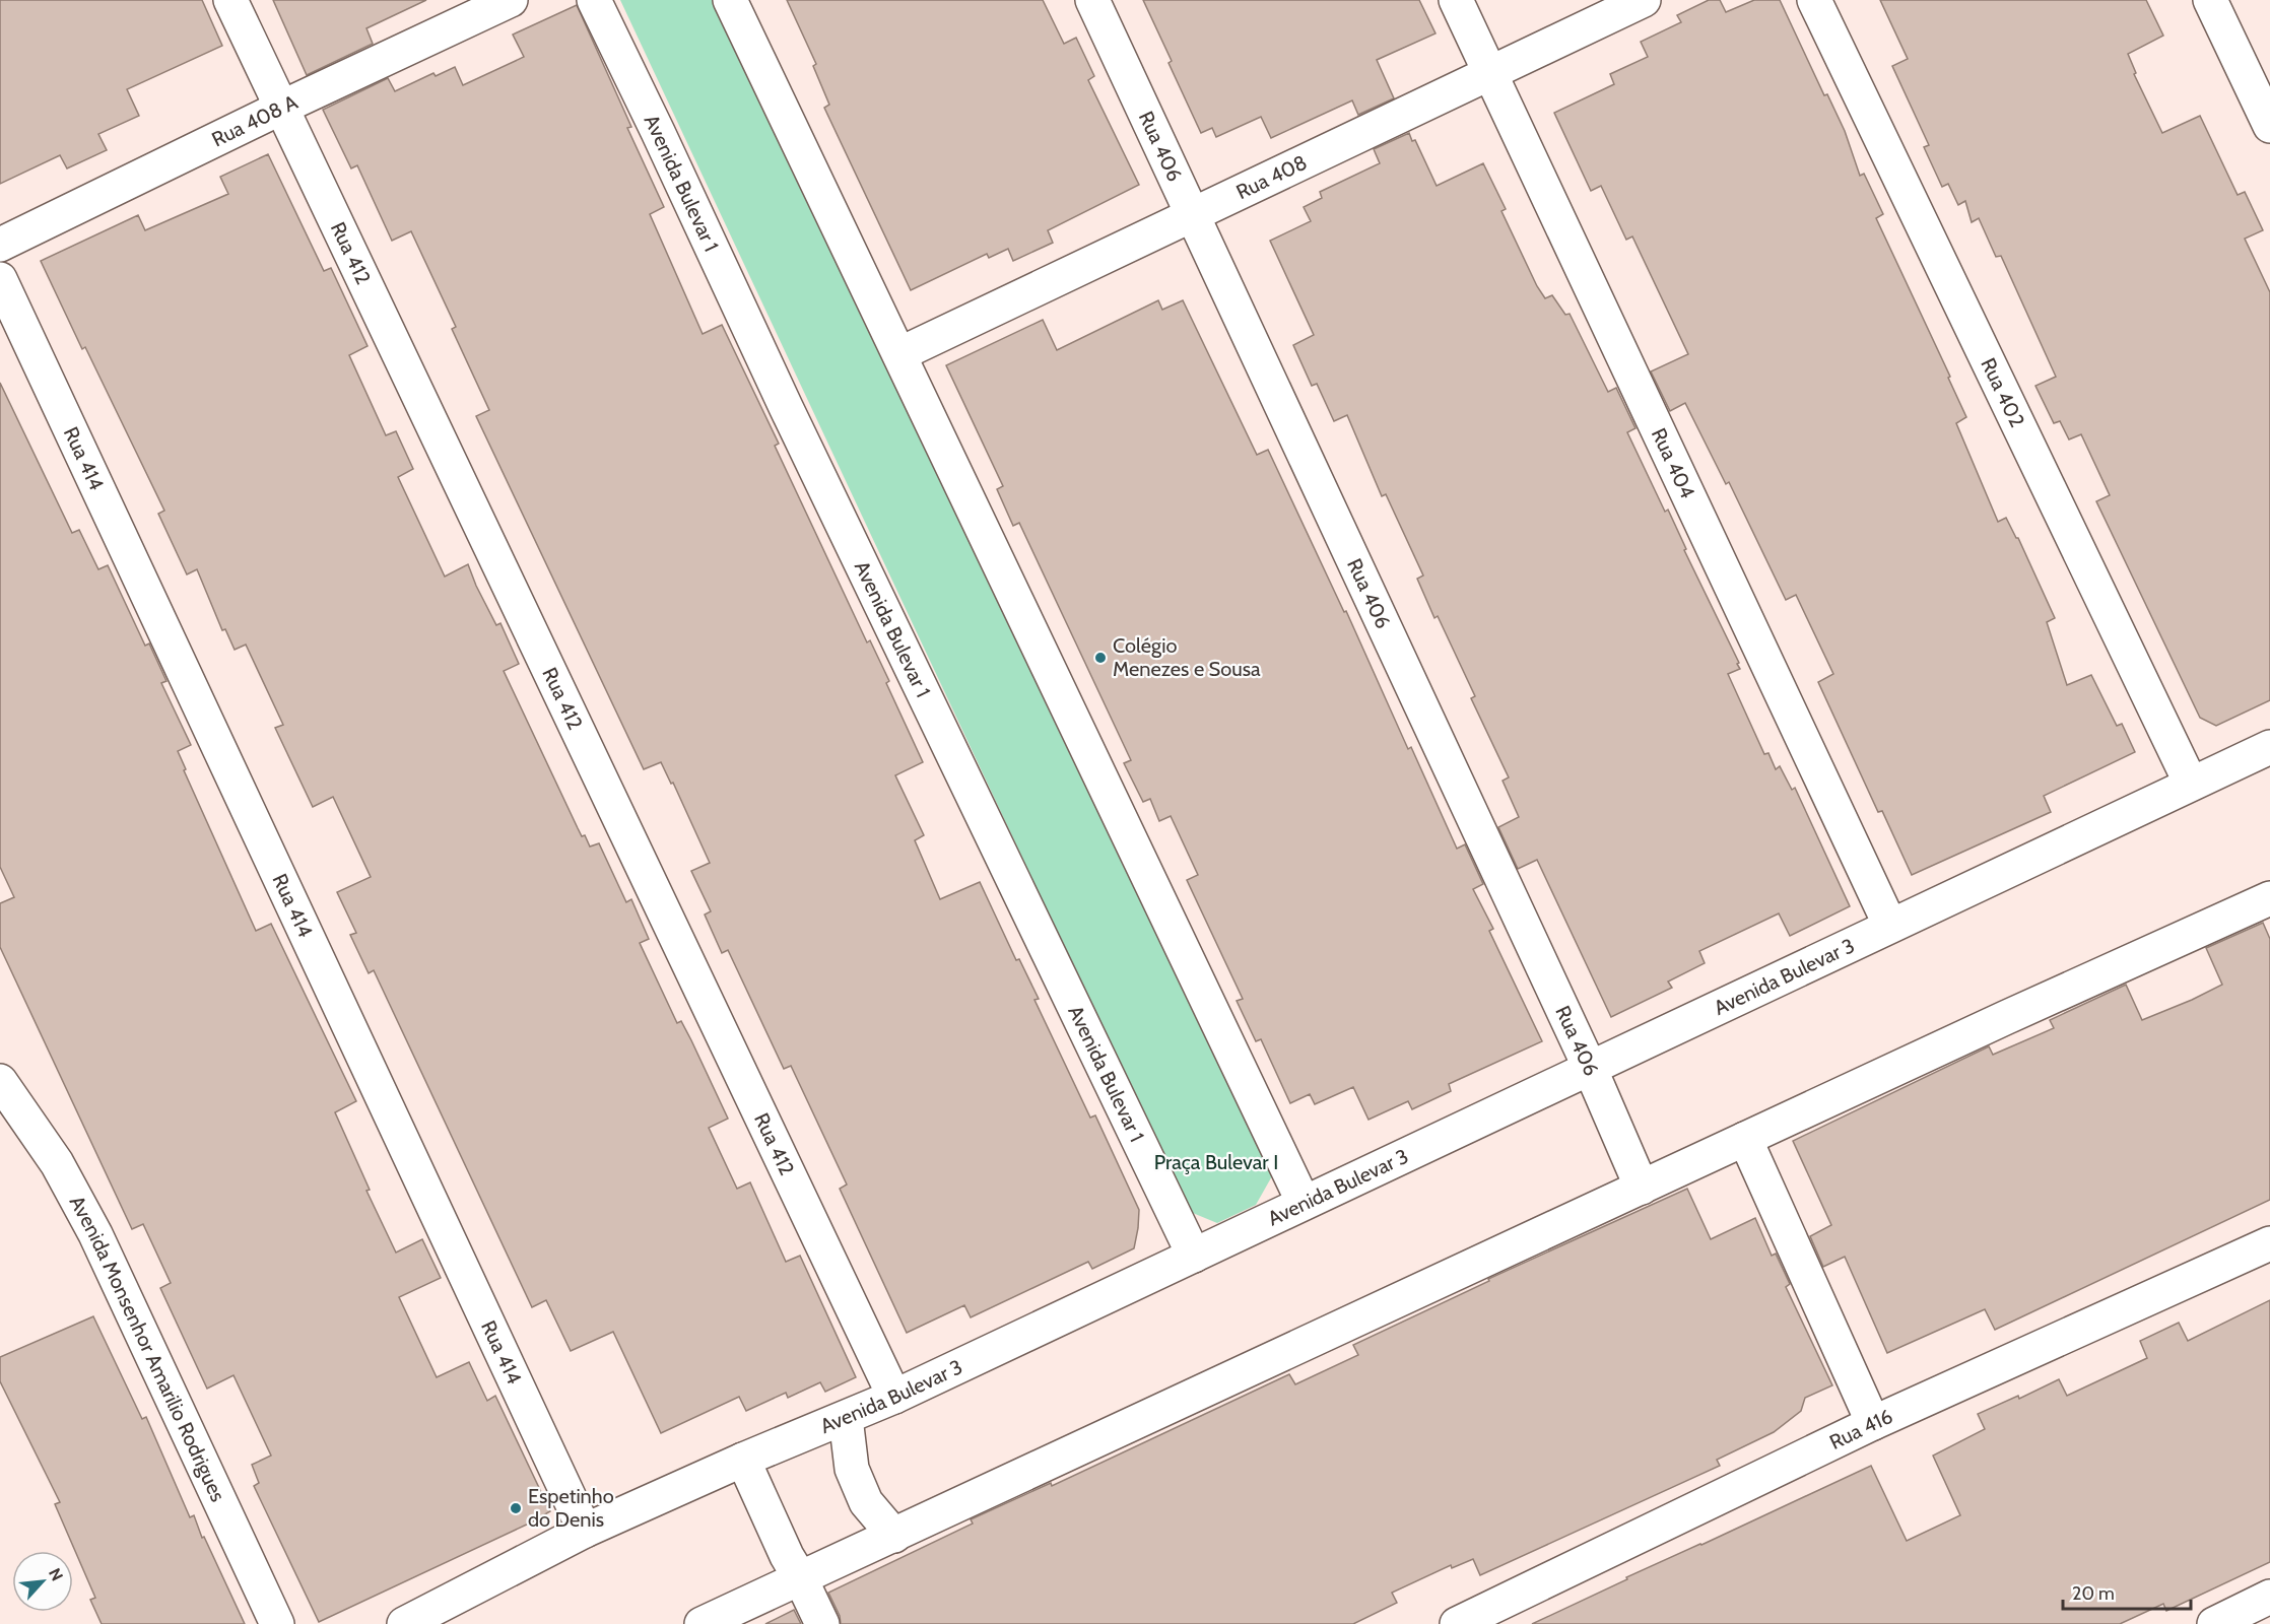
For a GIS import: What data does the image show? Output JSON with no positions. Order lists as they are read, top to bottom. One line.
{"streets":{"street":["Rua 408 A","Rua 406","Rua 408","Avenida Bulevar 1","Rua 412","Rua 402","Rua 414","Rua 404","Avenida Bulevar 3","Avenida Monsenhor Amarilio Rodrigues","Rua 416"]},"crossings":[["Rua 408 A","Rua 412"],["Rua 406","Rua 408"],["Rua 406","Avenida Bulevar 3"],["Rua 408","Rua 404"],["Avenida Bulevar 1","Avenida Bulevar 3"],["Rua 412","Avenida Bulevar 3"],["Rua 402","Avenida Bulevar 3"],["Rua 414","Avenida Bulevar 3"],["Rua 404","Avenida Bulevar 3"]],"parks":["Praça Bulevar I"],"places":["Colégio Menezes e Sousa","Espetinho do Denis"],"scale_bar":"20 m","north":"top right"}
